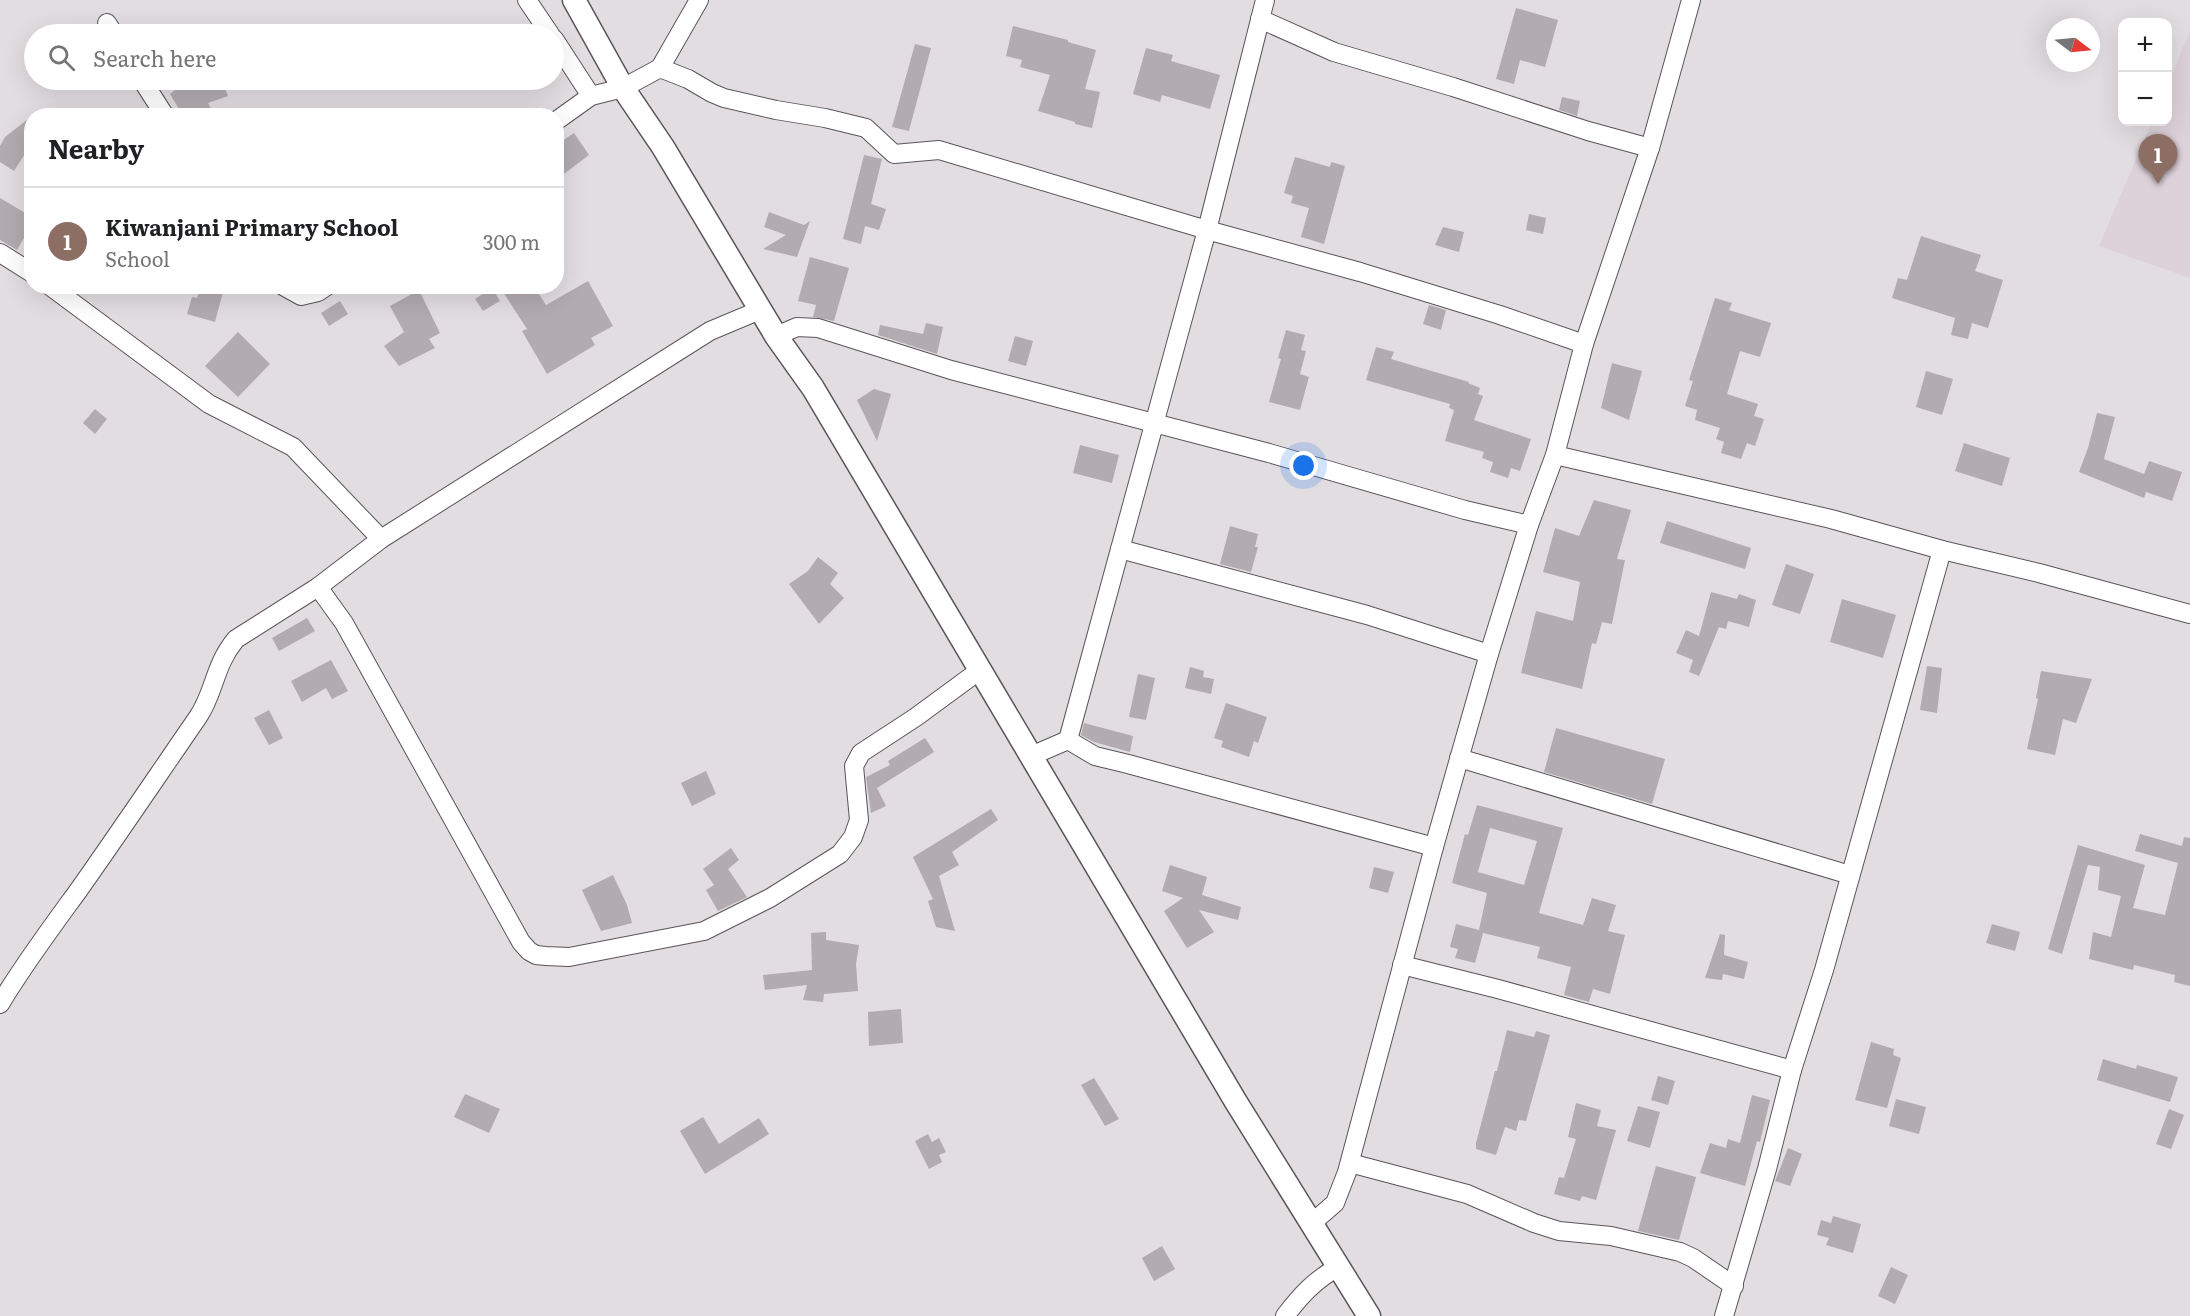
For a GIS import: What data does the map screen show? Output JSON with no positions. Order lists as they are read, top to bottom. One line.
{"north":"right","page":{"map_buttons":["+","−"],"search":"Search here","heading":"Nearby","pins":"1","list":[{"mark":"1","name":"Kiwanjani Primary School","note":"School","value":"300 m"}]}}
